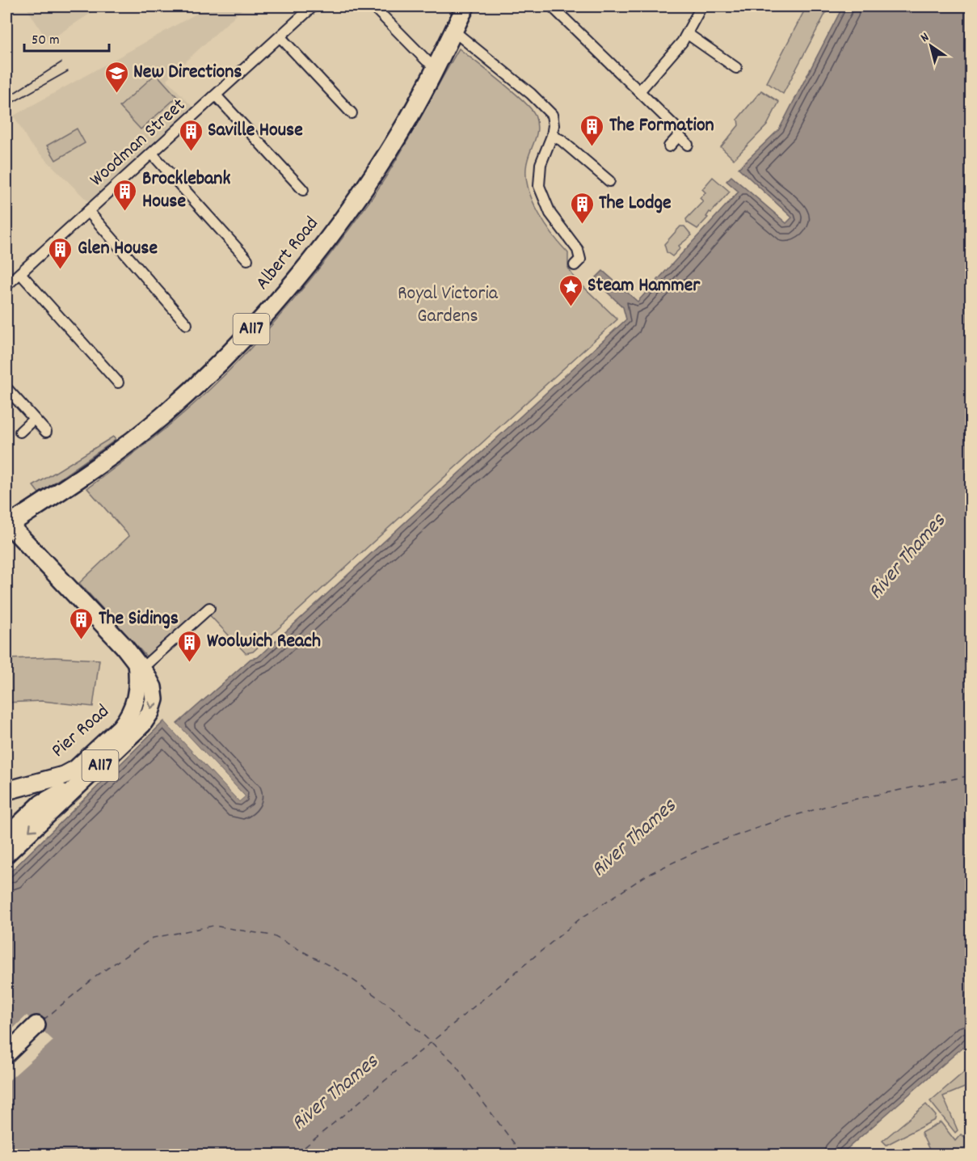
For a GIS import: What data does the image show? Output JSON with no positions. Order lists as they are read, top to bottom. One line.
{"streets":{"highway":["Albert Road","A117","Pier Road"],"street":["Woodman Street"]},"crossings":[["Albert Road","Pier Road"]],"water":["River Thames"],"parks":["Royal Victoria Gardens"],"places":{"school or university":["New Directions"],"building":["The Formation","Saville House","Brocklebank House","The Lodge","Glen House","The Sidings","Woolwich Reach"],"place":["Steam Hammer"]},"scale_bar":"50 m","north":"top left"}
